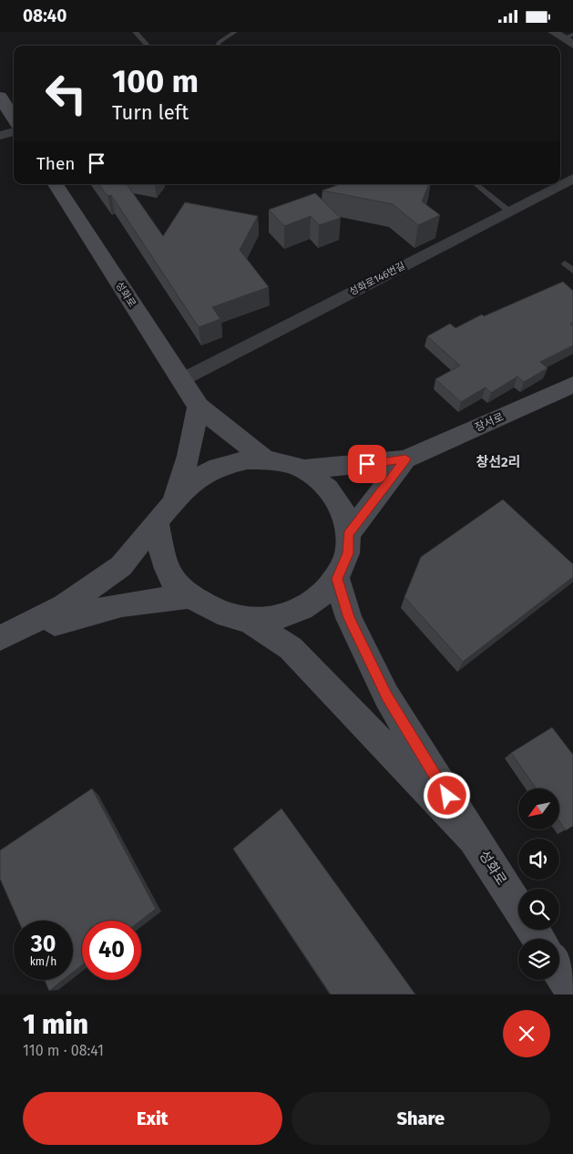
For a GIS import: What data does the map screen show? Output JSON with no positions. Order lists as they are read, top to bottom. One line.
{"streets":{"street":["성화로146번길","성화로","장서로"]},"crossings":[["성화로146번길","성화로"]],"districts":["창선2리"],"north":"bottom left","page":{"status":"08:40","turn":["100 m","Turn left"],"then":"Then","speed":"30 km/h","limit":"40","heading":["1 min","110 m · 08:41"],"buttons":["Exit","Share"]}}
